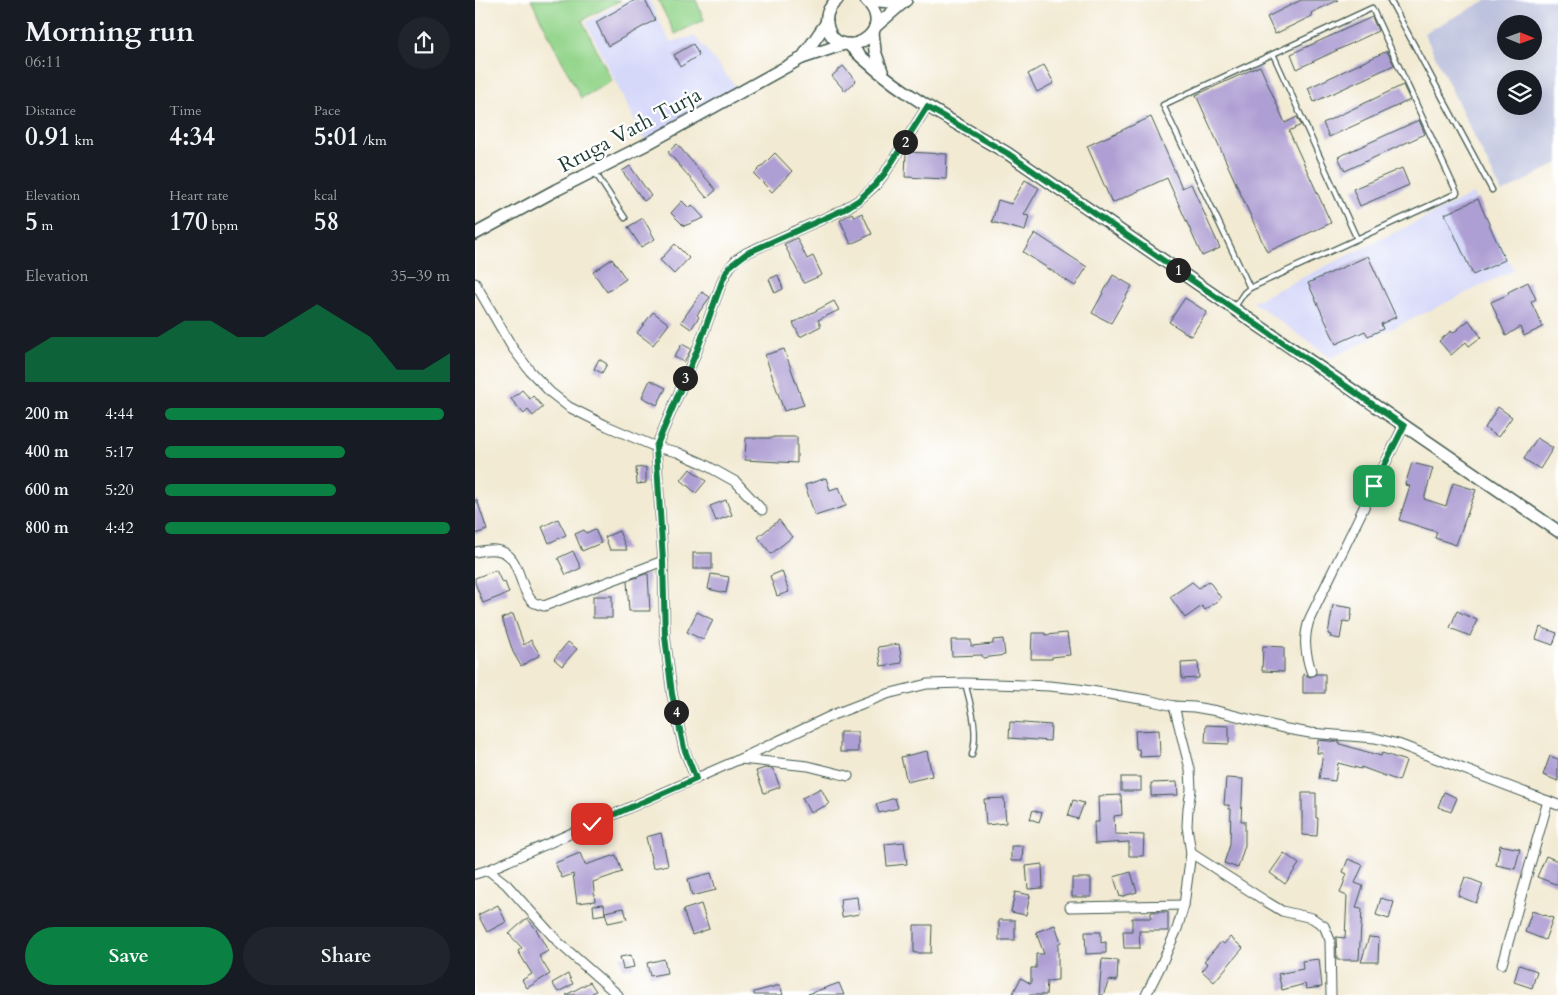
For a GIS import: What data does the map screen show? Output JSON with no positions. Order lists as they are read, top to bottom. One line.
{"streets":{"street":["Rruga Vath Turja"]},"north":"right","page":{"heading":["Morning run","06:11"],"stats":[["Distance","0.91 km"],["Time","4:34"],["Pace","5:01 /km"],["Elevation","5 m"],["Heart rate","170 bpm"],["kcal","58"]],"pins":["2","1","3","4"],"chart":["Elevation","35–39 m"],"list":[{"name":"200 m","note":"4:44"},{"name":"400 m","note":"5:17"},{"name":"600 m","note":"5:20"},{"name":"800 m","note":"4:42"}],"buttons":["Save","Share"]}}
